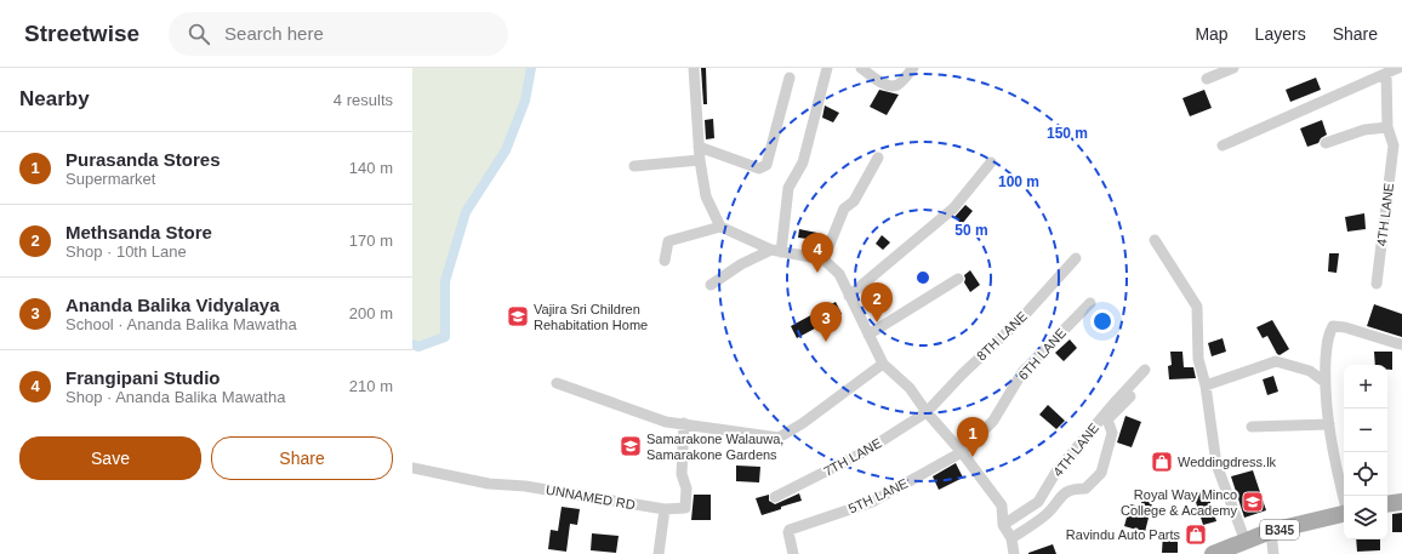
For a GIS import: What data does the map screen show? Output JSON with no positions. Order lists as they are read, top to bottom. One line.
{"streets":{"main road":["B345"],"street":["4TH LANE","8TH LANE","6TH LANE","7TH LANE","5TH LANE","UNNAMED RD"]},"crossings":[["8TH LANE","7TH LANE"],["6TH LANE","5TH LANE"]],"places":{"school or university":["Vajira Sri Children Rehabitation Home","Samarakone Walauwa, Samarakone Gardens","Royal Way Minco College & Academy"],"shop":["Weddingdress.lk","Ravindu Auto Parts"]},"page":{"header":"Streetwise","search":"Search here","nav":["Map","Layers","Share"],"heading":["Nearby","4 results"],"list":[{"mark":"1","name":"Purasanda Stores","note":"Supermarket","value":"140 m"},{"mark":"2","name":"Methsanda Store","note":"Shop · 10th Lane","value":"170 m"},{"mark":"3","name":"Ananda Balika Vidyalaya","note":"School · Ananda Balika Mawatha","value":"200 m"},{"mark":"4","name":"Frangipani Studio","note":"Shop · Ananda Balika Mawatha","value":"210 m"}],"pins":["4","2","3","1"],"map_buttons":["+","−"],"buttons":["Save","Share"]},"rings":["150 m","100 m","50 m"]}
